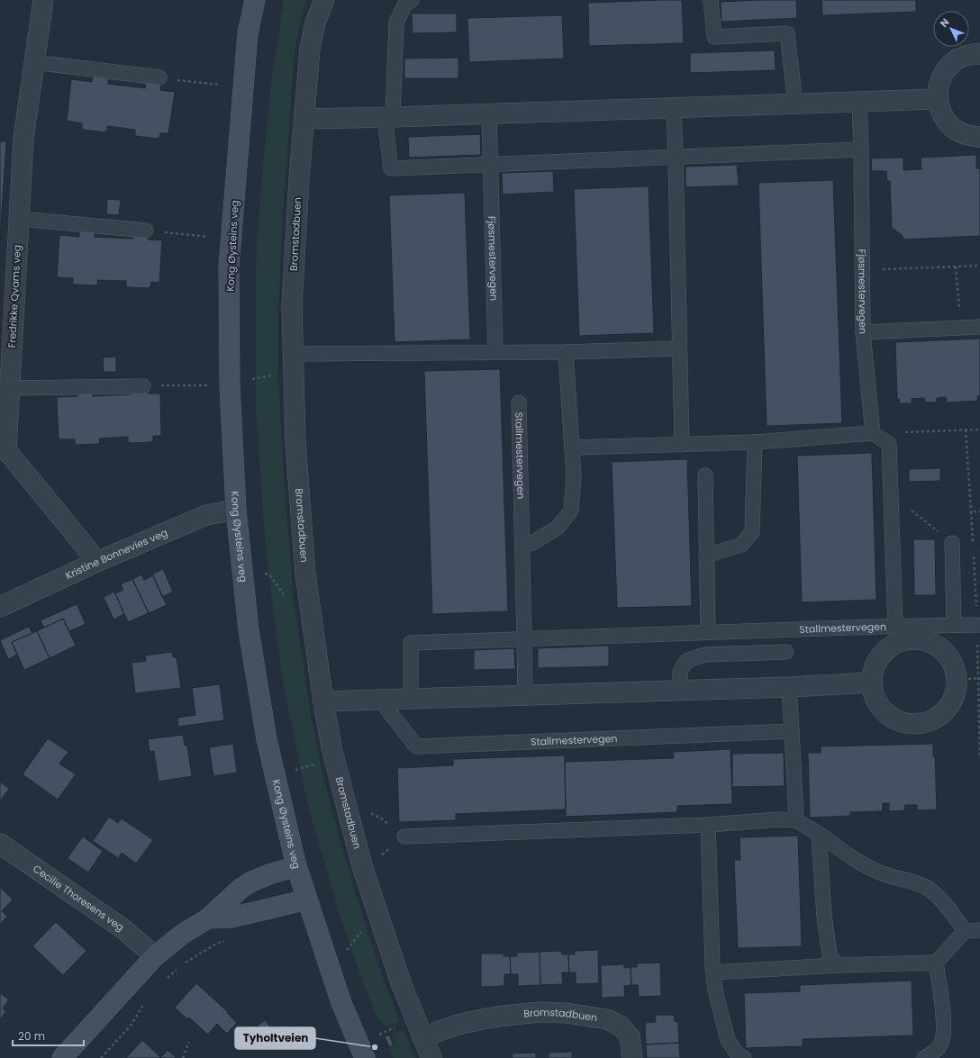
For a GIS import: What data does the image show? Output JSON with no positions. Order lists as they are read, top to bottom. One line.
{"streets":{"main road":["Kong Øysteins veg"],"street":["Bromstadbuen","Fredrikke Qvams veg","Stallmestervegen","Kristine Bonnevies veg","Cecilie Thoresens veg"],"lane":["Fjøsmestervegen"]},"crossings":[["Kong Øysteins veg","Kristine Bonnevies veg"],["Fredrikke Qvams veg","Kristine Bonnevies veg"]],"places":["Tyholtveien"],"scale_bar":"20 m","north":"top left"}
